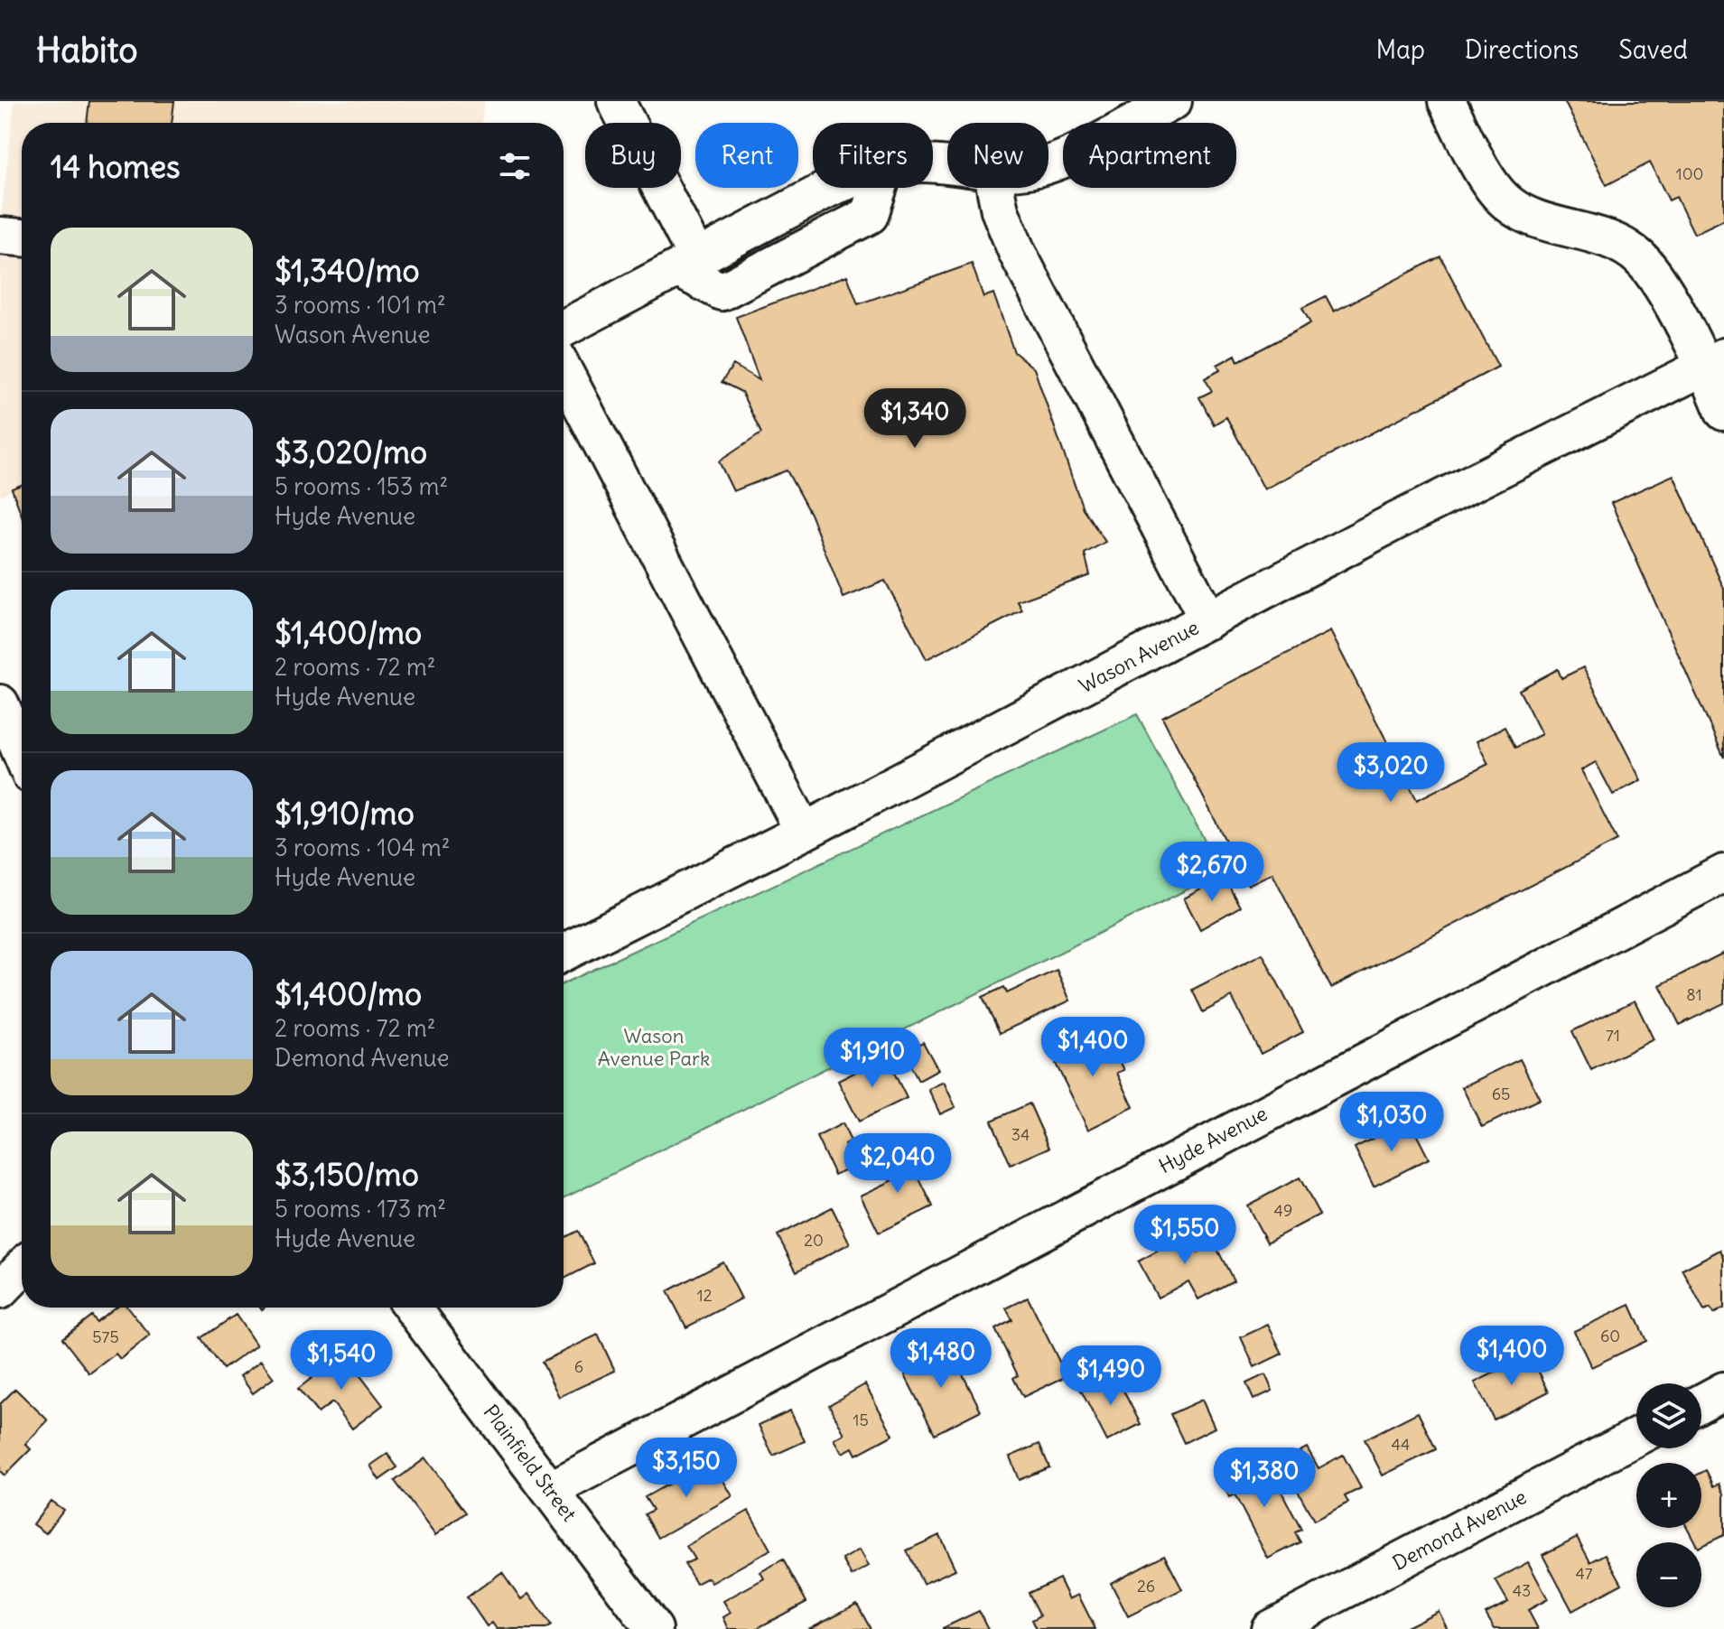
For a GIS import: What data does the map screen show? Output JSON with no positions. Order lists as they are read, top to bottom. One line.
{"streets":{"street":["Wason Avenue","Hyde Avenue","Plainfield Street","Demond Avenue"]},"crossings":[["Hyde Avenue","Plainfield Street"]],"parks":["Wason Avenue Park"],"house_numbers":["100","81","71","65","34","49","20","12","60","575","6","15","44","47","26","43"],"page":{"header":"Habito","nav":["Map","Directions","Saved"],"chip":["Buy","Rent","Filters","New","Apartment"],"heading":"14 homes","list":[{"name":"$1,340/mo","note":"3 rooms · 101 m² · Wason Avenue"},{"name":"$3,020/mo","note":"5 rooms · 153 m² · Hyde Avenue"},{"name":"$1,400/mo","note":"2 rooms · 72 m² · Hyde Avenue"},{"name":"$1,910/mo","note":"3 rooms · 104 m² · Hyde Avenue"},{"name":"$1,400/mo","note":"2 rooms · 72 m² · Demond Avenue"},{"name":"$3,150/mo","note":"5 rooms · 173 m² · Hyde Avenue"}],"price":["$1,340","$3,020","$2,670","$1,400","$1,910","$1,030","$2,040","$1,550","$1,400","$1,480","$1,540","$1,490","$3,150","$1,380"],"map_buttons":["+","−"]}}
